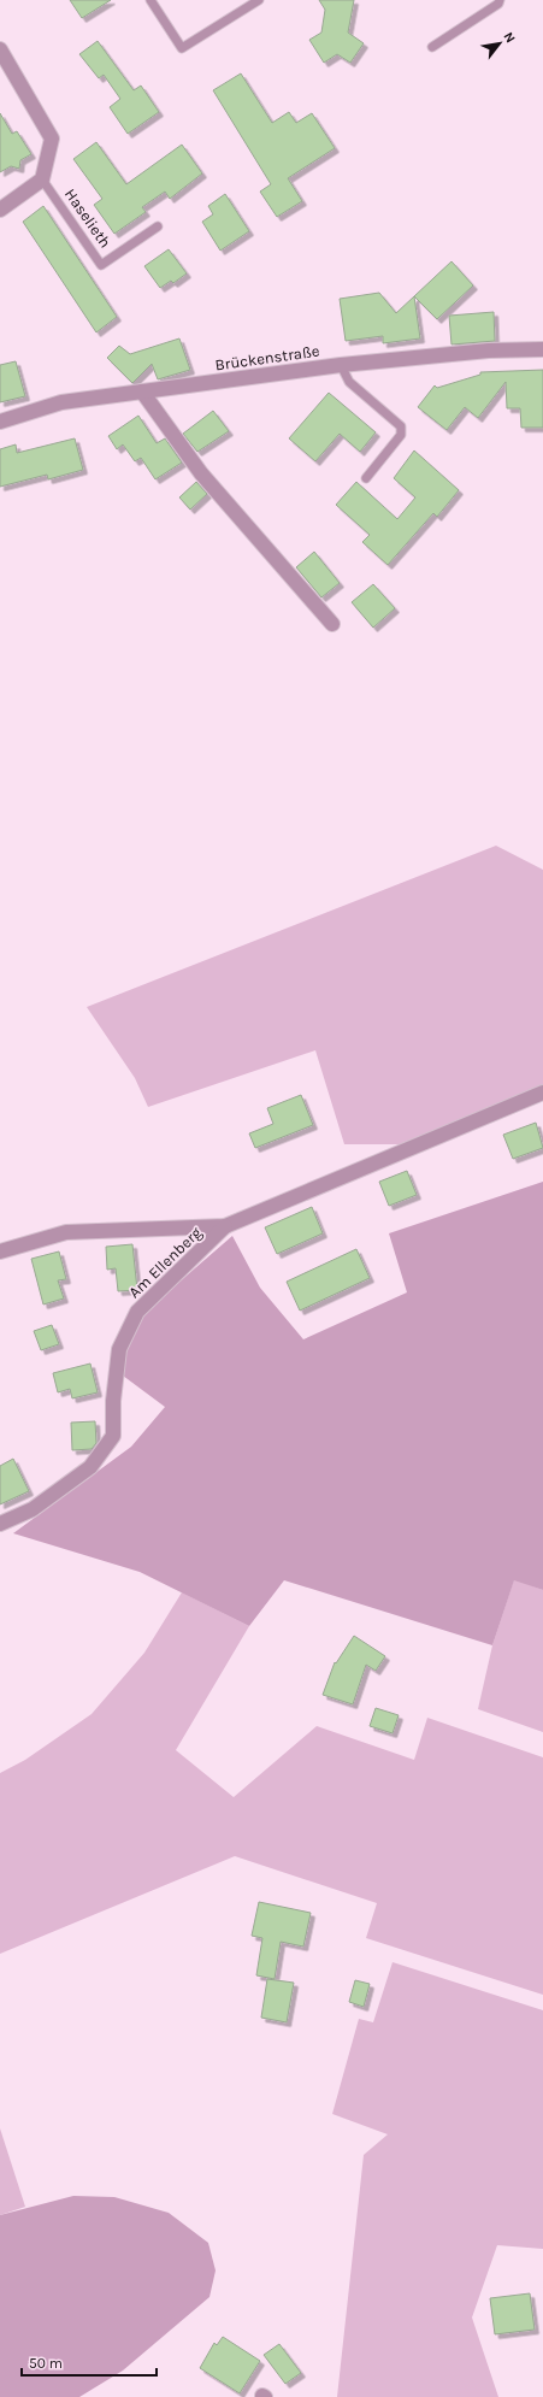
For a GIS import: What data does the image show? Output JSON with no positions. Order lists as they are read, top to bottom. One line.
{"streets":{"street":["Brückenstraße","Am Ellenberg"],"lane":["Haselieth"]},"scale_bar":"50 m","north":"top right"}
